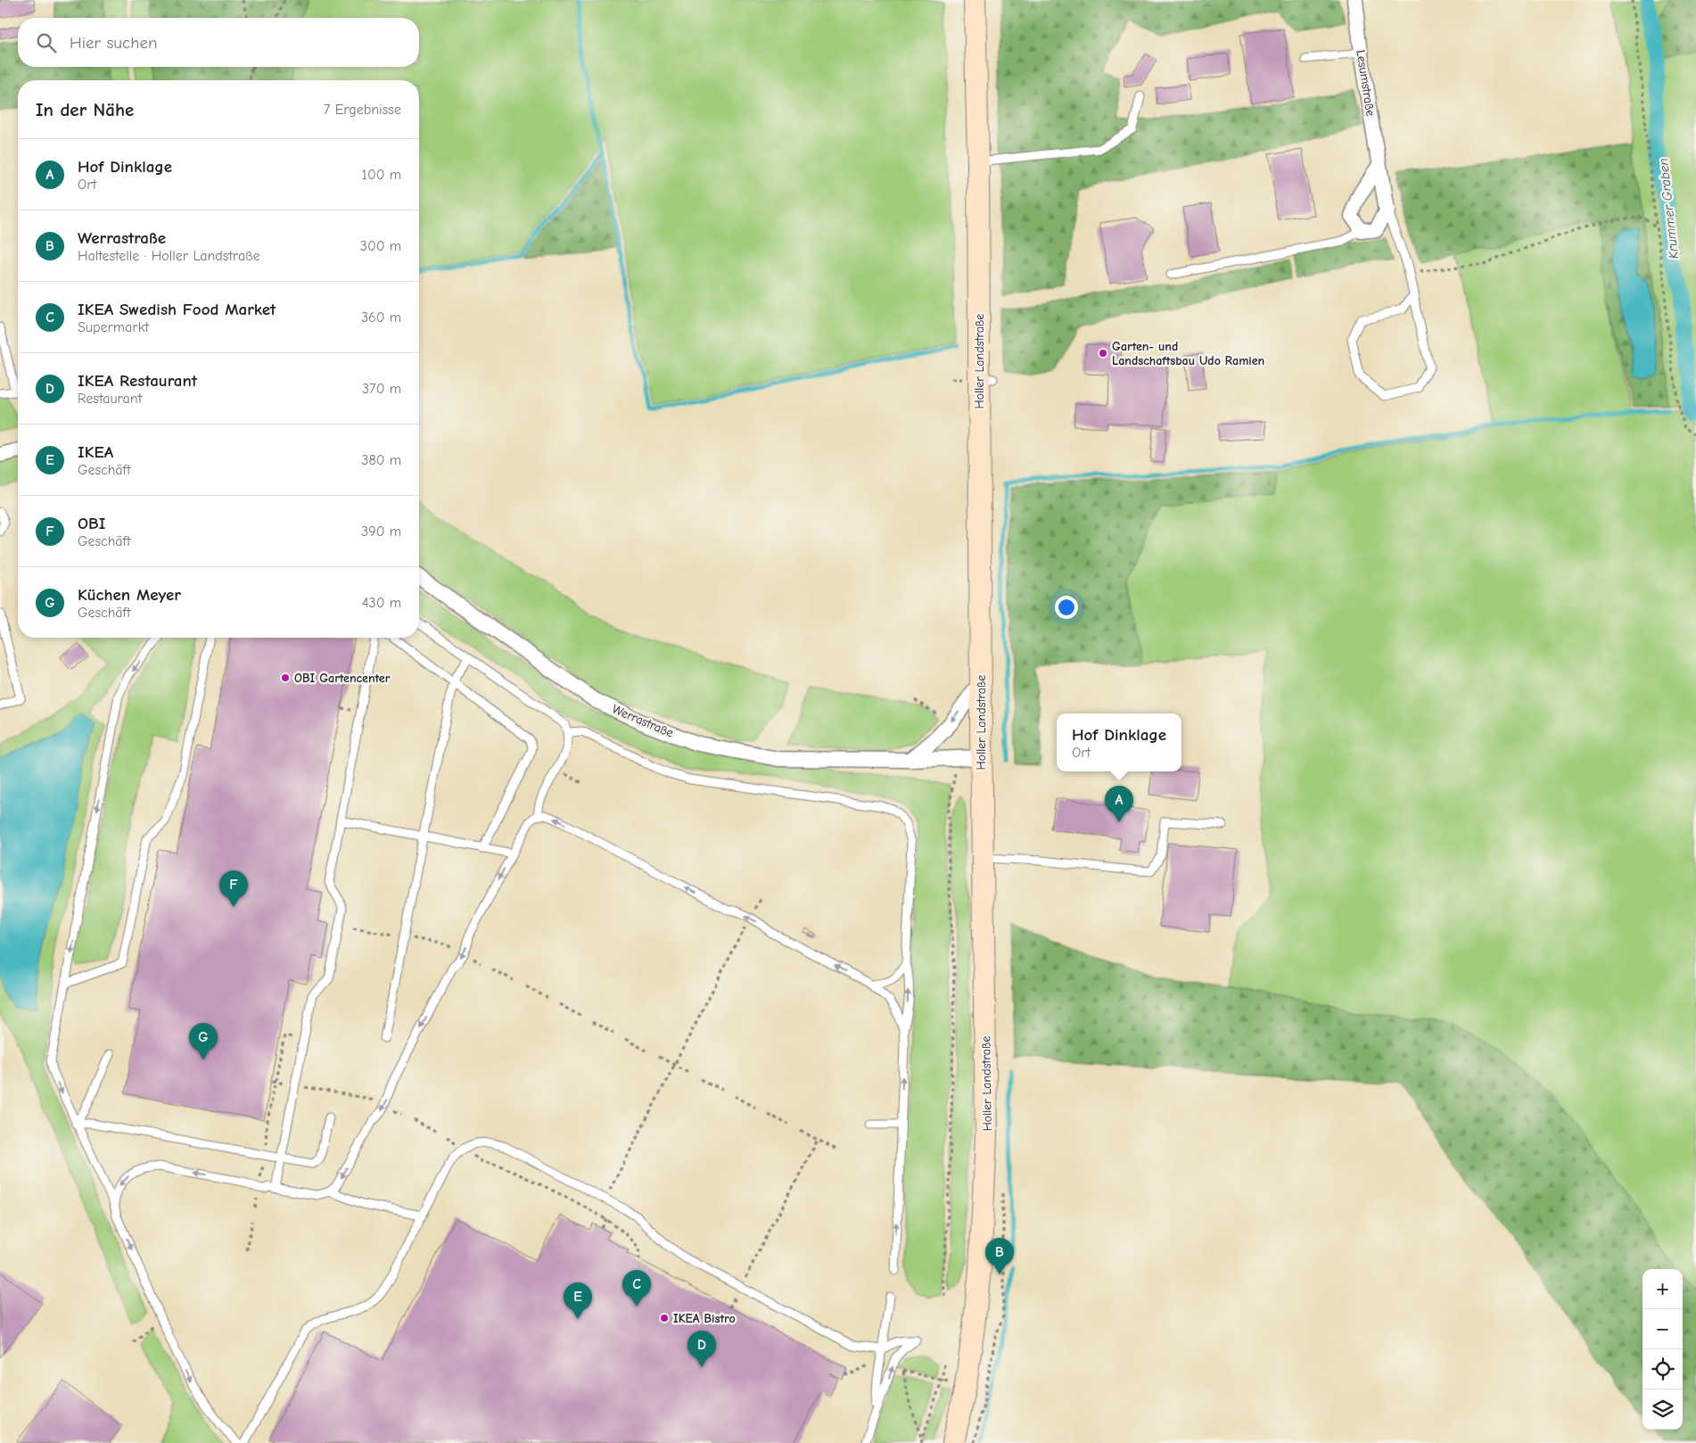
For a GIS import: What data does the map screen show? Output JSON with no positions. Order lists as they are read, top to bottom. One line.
{"streets":{"main road":["Holler Landstraße"],"street":["Lesumstraße","Werrastraße"]},"crossings":[["Holler Landstraße","Werrastraße"]],"water":["Krummer Graben"],"places":["Garten- und Landschaftsbau Udo Ramien","OBI Gartencenter","IKEA Bistro"],"page":{"search":"Hier suchen","heading":["In der Nähe","7 Ergebnisse"],"list":[{"mark":"A","name":"Hof Dinklage","note":"Ort","value":"100 m"},{"mark":"B","name":"Werrastraße","note":"Haltestelle · Holler Landstraße","value":"300 m"},{"mark":"C","name":"IKEA Swedish Food Market","note":"Supermarkt","value":"360 m"},{"mark":"D","name":"IKEA Restaurant","note":"Restaurant","value":"370 m"},{"mark":"E","name":"IKEA","note":"Geschäft","value":"380 m"},{"mark":"F","name":"OBI","note":"Geschäft","value":"390 m"},{"mark":"G","name":"Küchen Meyer","note":"Geschäft","value":"430 m"}],"popup":["Hof Dinklage","Ort"],"pins":["A","F","G","B","C","E","D"],"map_buttons":["+","−"]}}
